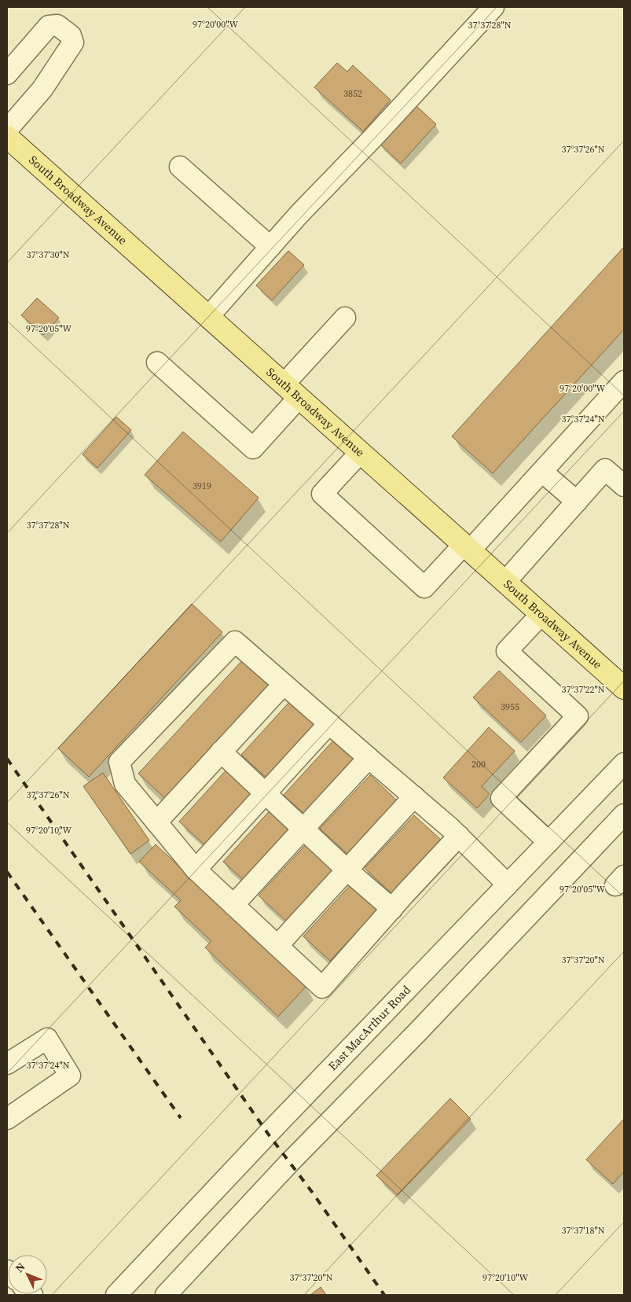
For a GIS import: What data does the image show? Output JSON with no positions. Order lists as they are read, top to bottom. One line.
{"streets":{"main road":["South Broadway Avenue"],"street":["East MacArthur Road"]},"house_numbers":["3852","3919","3955","200"],"north":"top left","coordinates":["97°20'00\"W","37°37'28\"N","37°37'26\"N","37°37'30\"N","97°20'05\"W","37°37'24\"N","37°37'22\"N","97°20'10\"W","37°37'20\"N","37°37'18\"N"]}
